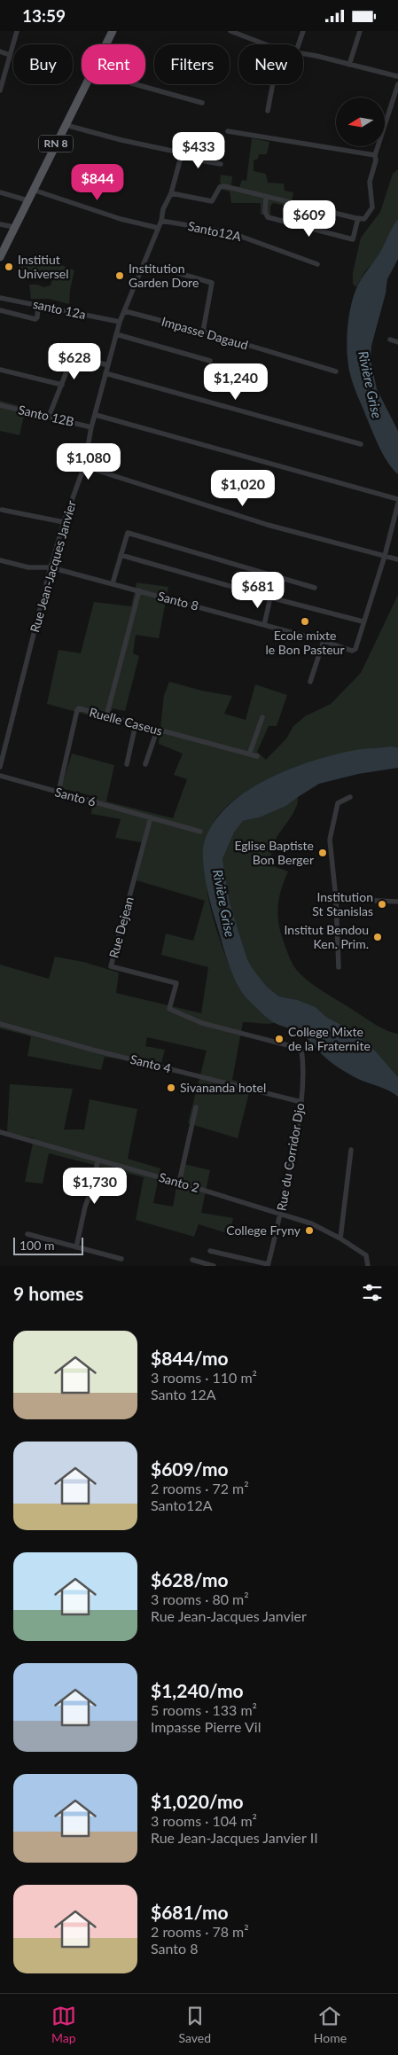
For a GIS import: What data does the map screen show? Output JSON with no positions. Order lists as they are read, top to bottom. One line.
{"streets":{"main road":["RN 8"],"street":["Santo12A","santo 12a","Impasse Dagaud","Santo 12B","Rue Jean-Jacques Janvier","Santo 8","Ruelle Caseus","Santo 6","Rue Dejean","Santo 4","Rue du Corridor Djo","Santo 2"]},"crossings":[["Santo12A","Rue Jean-Jacques Janvier"],["santo 12a","Rue Jean-Jacques Janvier"],["Impasse Dagaud","Rue Jean-Jacques Janvier"],["Santo 12B","Rue Jean-Jacques Janvier"],["Rue Jean-Jacques Janvier","Santo 8"],["Ruelle Caseus","Santo 6"],["Santo 6","Rue Dejean"],["Rue Dejean","Rue du Corridor Djo"],["Santo 4","Rue du Corridor Djo"],["Rue du Corridor Djo","Santo 2"]],"water":["Rivière Grise"],"places":["Institiut Universel","Institution Garden Dore","Ecole mixte le Bon Pasteur","Eglise Baptiste Bon Berger","Institution St Stanislas","Institut Bendou Ken. Prim.","College Mixte de la Fraternite","Sivananda hotel","College Fryny"],"scale_bar":"100 m","north":"left","page":{"status":"13:59","chip":["Buy","Rent","Filters","New"],"price":["$433","$844","$609","$628","$1,240","$1,080","$1,020","$681","$1,730"],"scale":"100 m","heading":"9 homes","list":[{"name":"$844/mo","note":"3 rooms · 110 m² · Santo 12A"},{"name":"$609/mo","note":"2 rooms · 72 m² · Santo12A"},{"name":"$628/mo","note":"3 rooms · 80 m² · Rue Jean-Jacques Janvier"},{"name":"$1,240/mo","note":"5 rooms · 133 m² · Impasse Pierre Vil"},{"name":"$1,020/mo","note":"3 rooms · 104 m² · Rue Jean-Jacques Janvier II"},{"name":"$681/mo","note":"2 rooms · 78 m² · Santo 8"}],"tabs":["Map","Saved","Home"]}}
